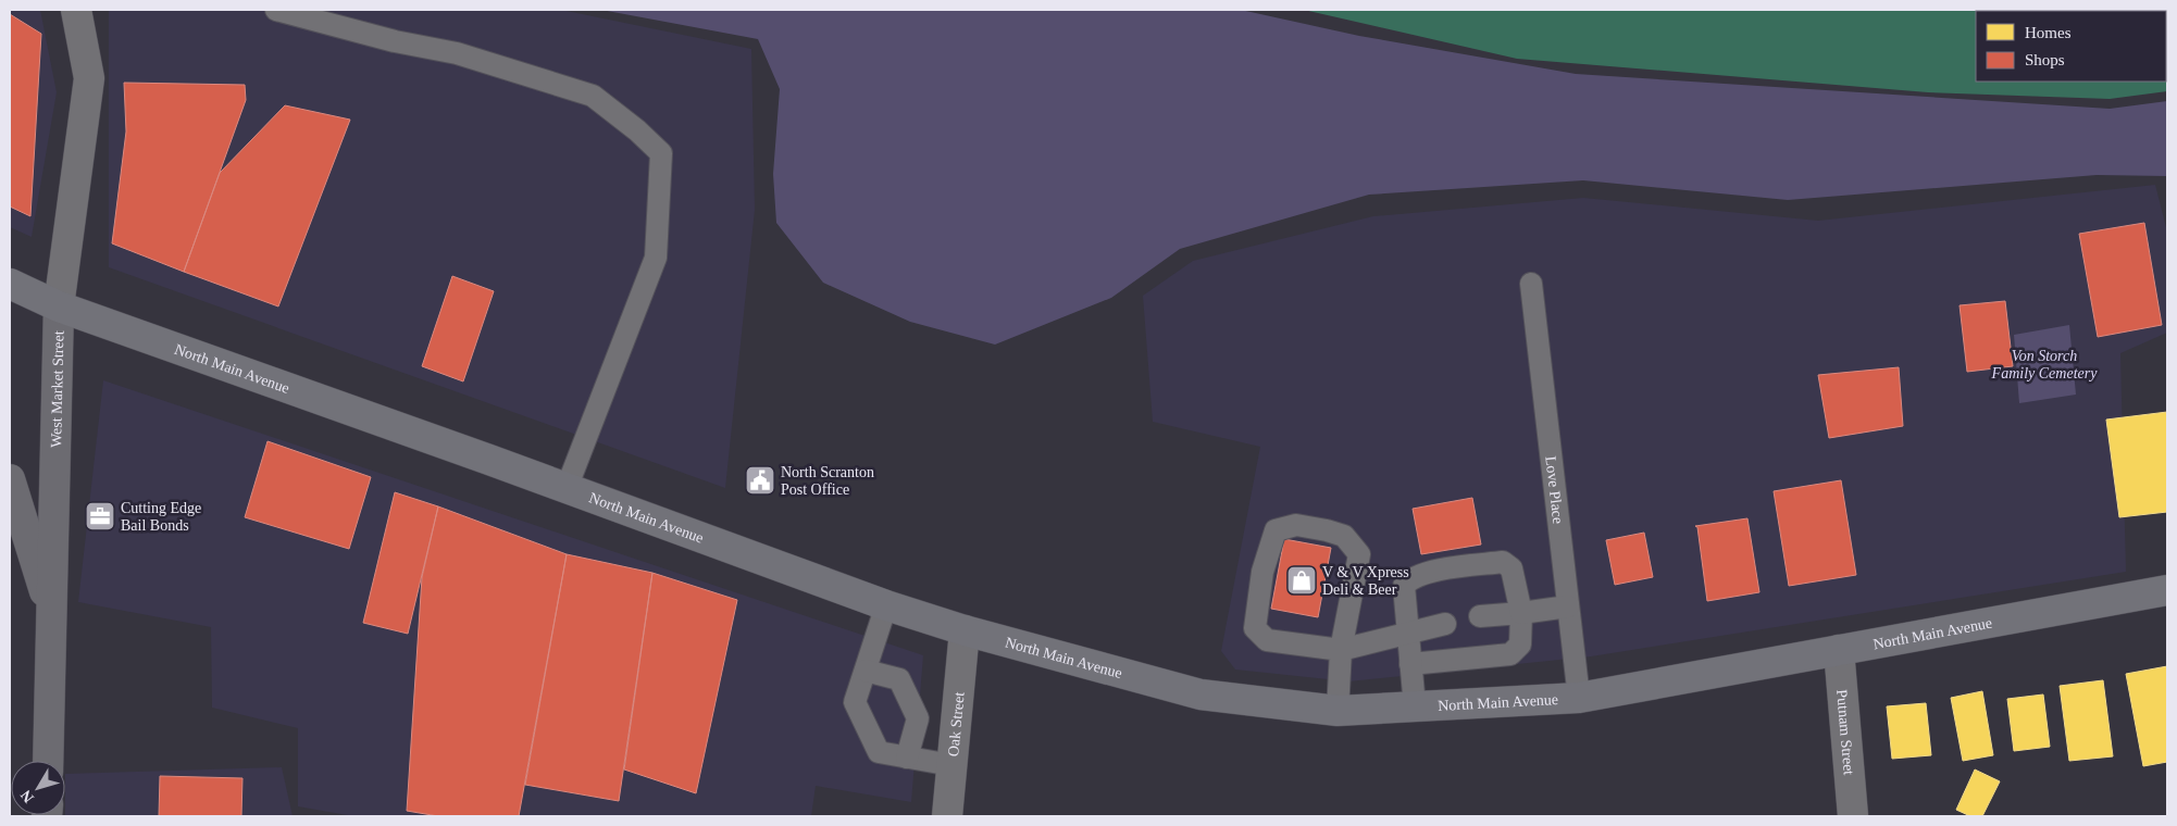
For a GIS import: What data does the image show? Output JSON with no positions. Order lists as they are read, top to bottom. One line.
{"streets":{"main road":["North Main Avenue","West Market Street"],"street":["Oak Street","Putnam Street"],"lane":["Love Place"]},"crossings":[["North Main Avenue","West Market Street"],["North Main Avenue","Love Place"],["North Main Avenue","Oak Street"],["North Main Avenue","Putnam Street"]],"parks":["Von Storch Family Cemetery"],"places":{"public building":["North Scranton Post Office"],"office":["Cutting Edge Bail Bonds"],"shop":["V & V Xpress Deli & Beer"]},"legend":["Homes","Shops"],"north":"bottom left"}
